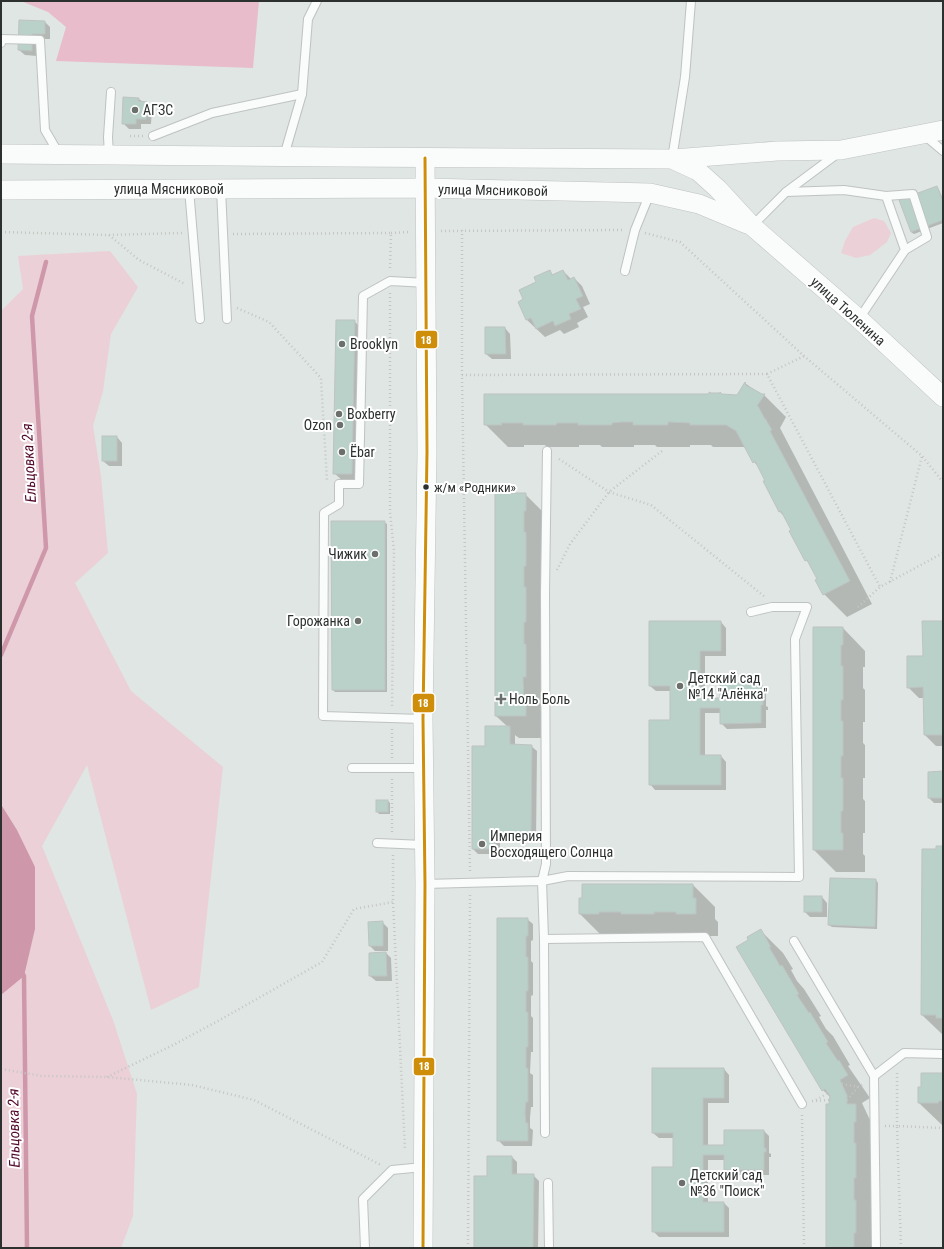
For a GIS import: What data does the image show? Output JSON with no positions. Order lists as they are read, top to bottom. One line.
{"streets":{"street":["улица Мясниковой","улица Тюленина"]},"crossings":[["улица Мясниковой","улица Тюленина"]],"water":["Ельцовка 2-я"],"places":{"other":["АГЗС","Brooklyn","Boxberry","Ozon","Ёbar","ж/м «Родники»","Чижик","Горожанка","Детский сад №14 \"Алёнка\"","Империя Восходящего Солнца","Детский сад №36 \"Поиск\""],"health":["Ноль Боль"]},"lines":["transit line 18"]}
